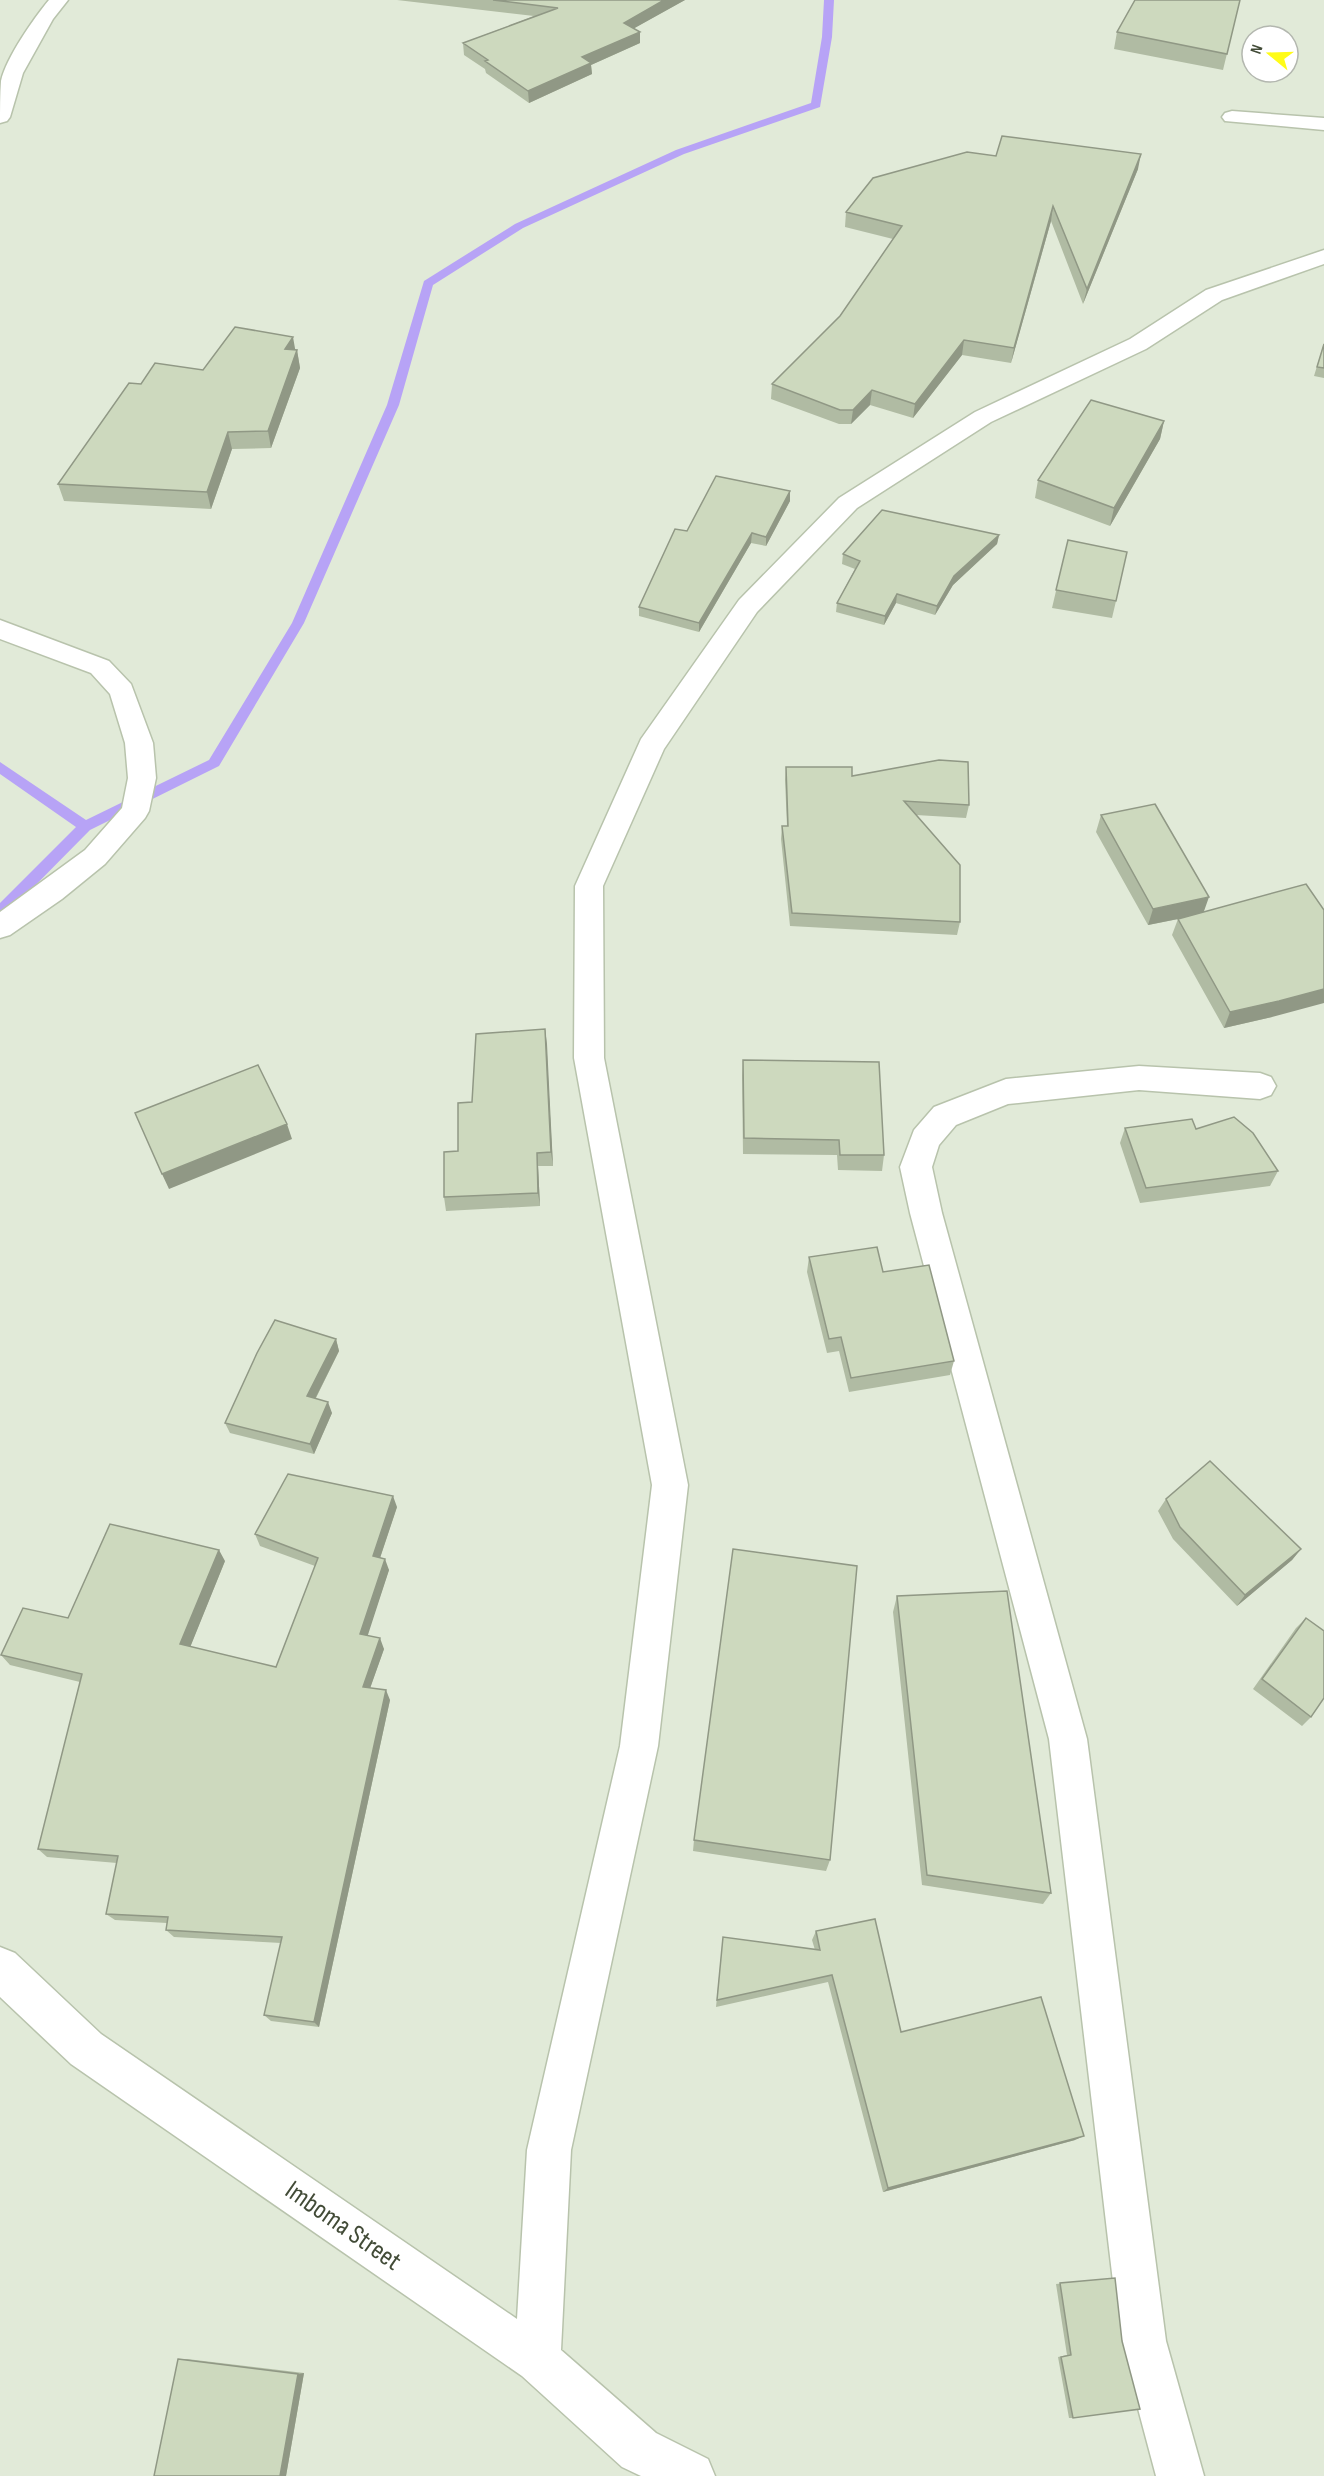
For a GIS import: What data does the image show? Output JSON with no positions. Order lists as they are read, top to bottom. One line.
{"streets":{"street":["Imboma Street"]},"north":"left"}
